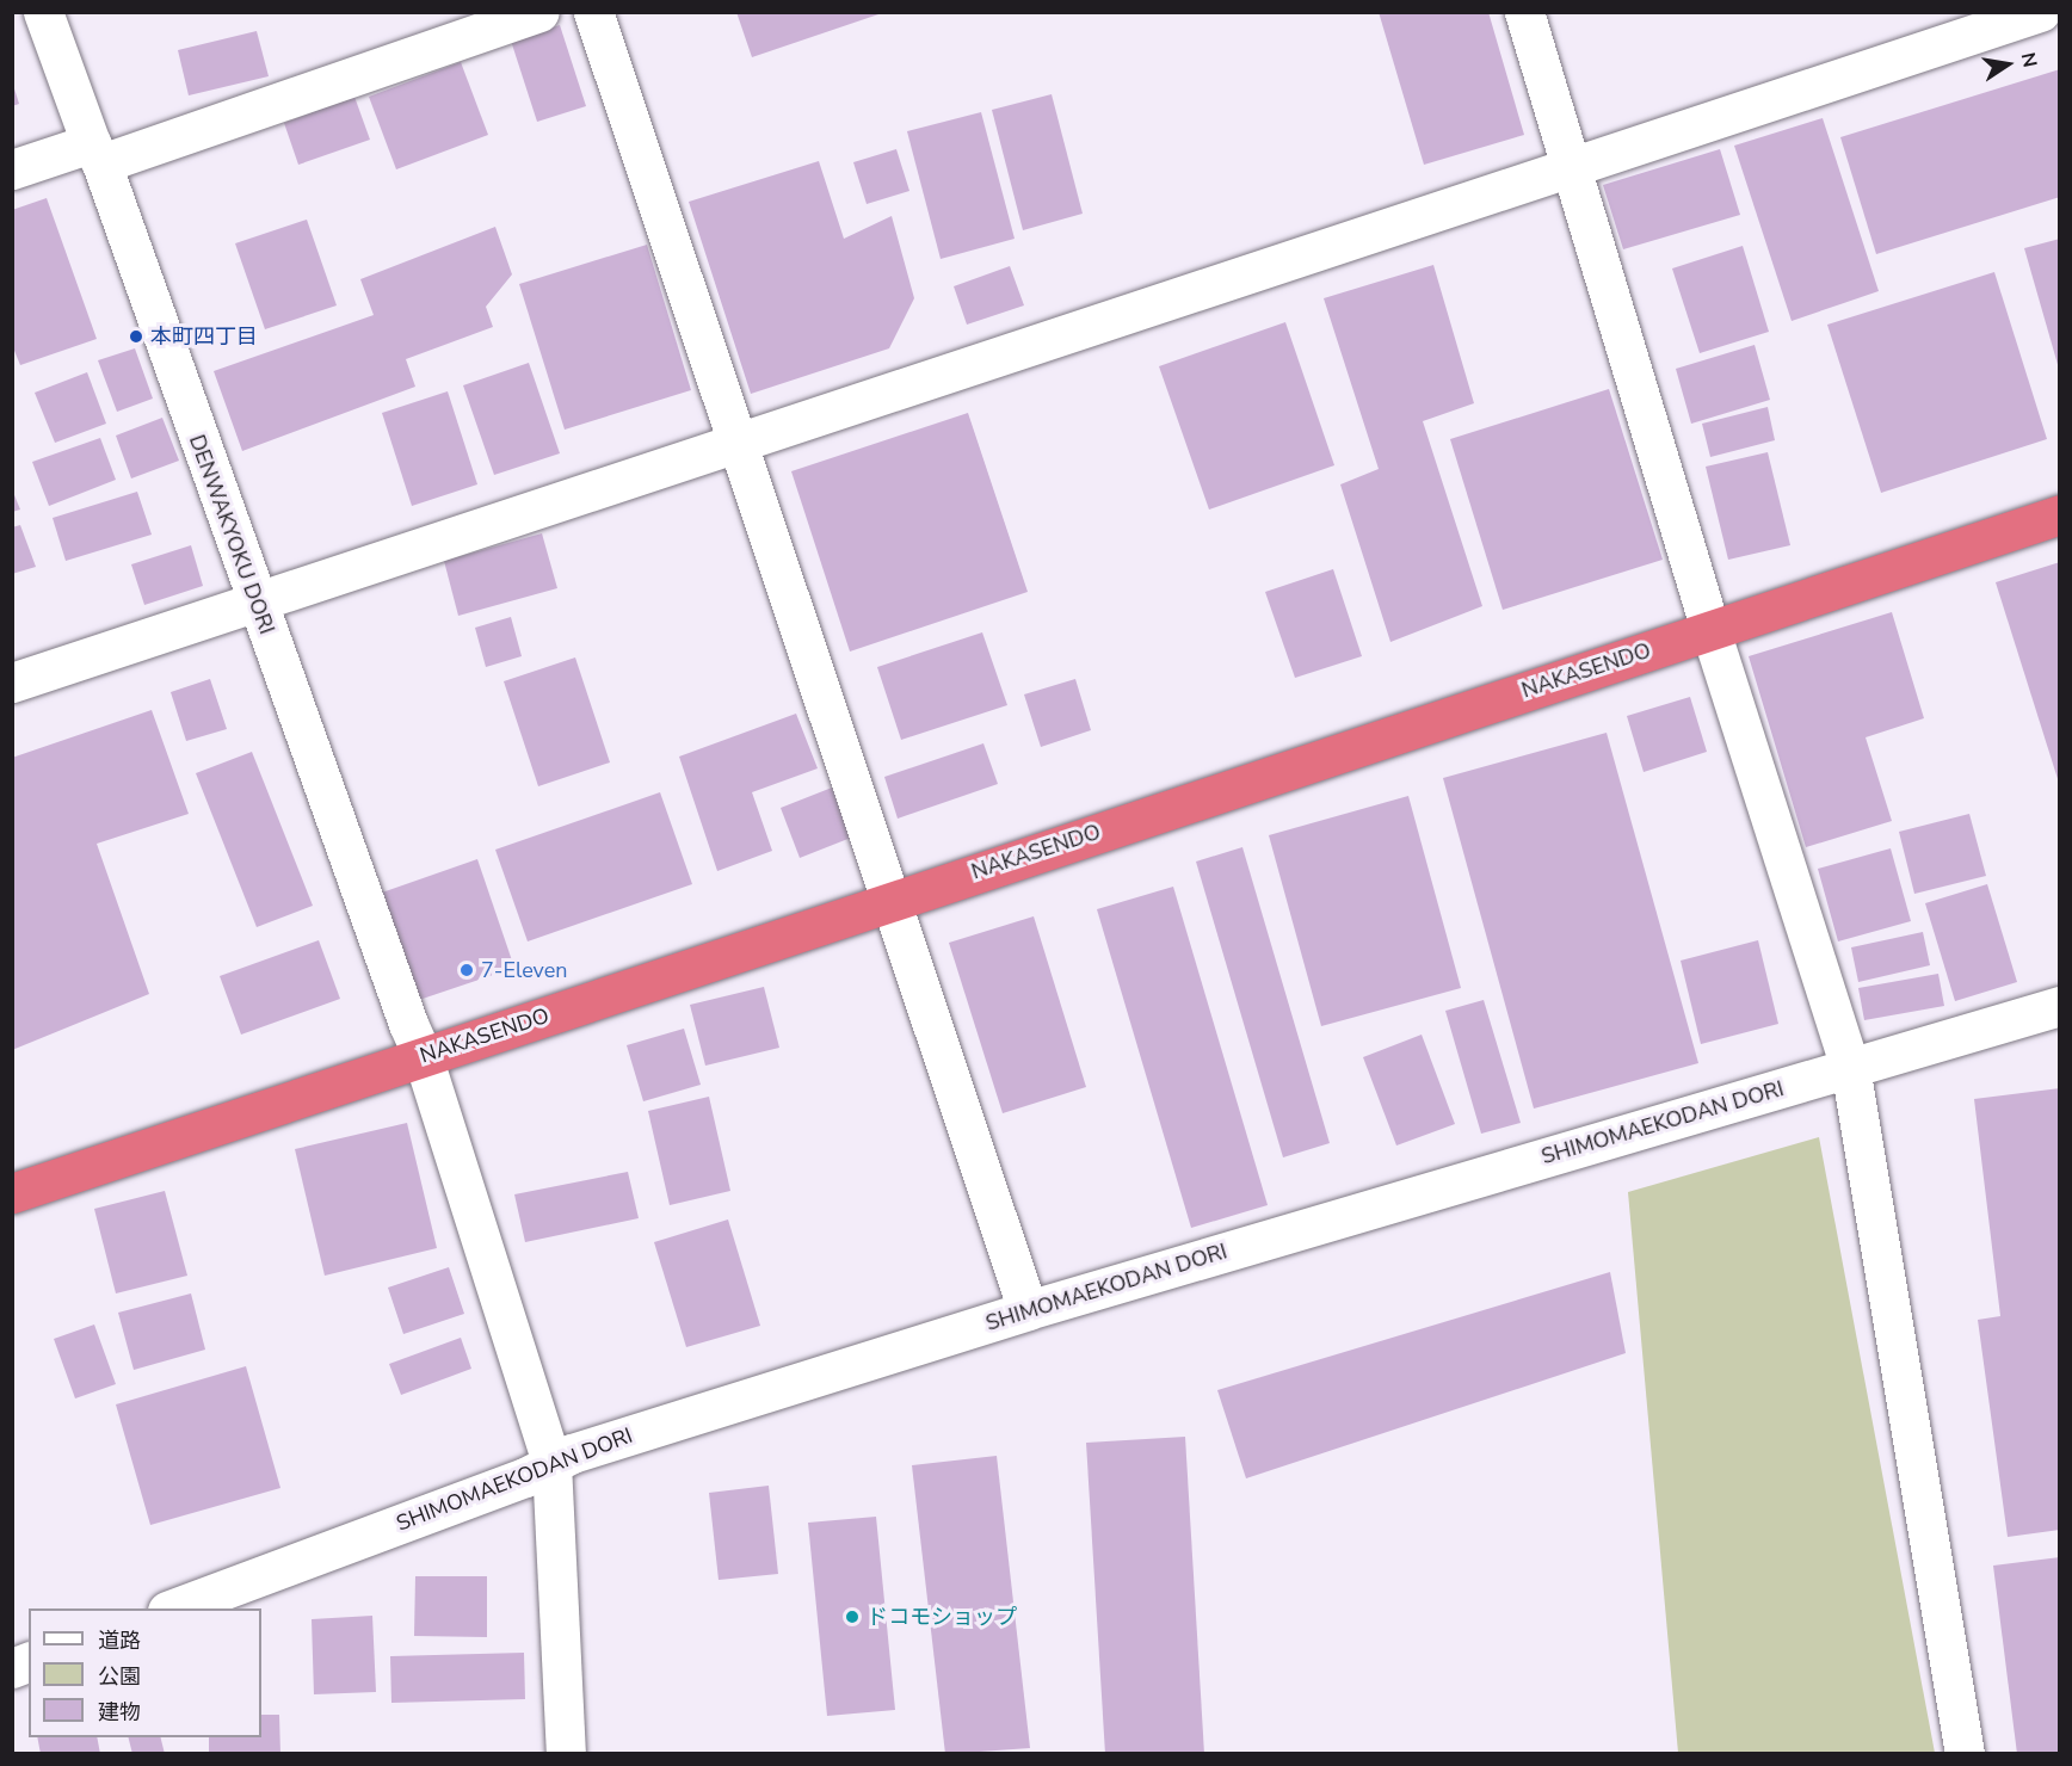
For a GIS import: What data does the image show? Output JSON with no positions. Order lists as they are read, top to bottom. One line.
{"streets":{"highway":["NAKASENDO"],"street":["DENWAKYOKU DORI","SHIMOMAEKODAN DORI"]},"crossings":[["DENWAKYOKU DORI","NAKASENDO"],["DENWAKYOKU DORI","SHIMOMAEKODAN DORI"]],"places":["本町四丁目","7-Eleven","ドコモショップ"],"legend":["道路","公園","建物"],"north":"right"}
